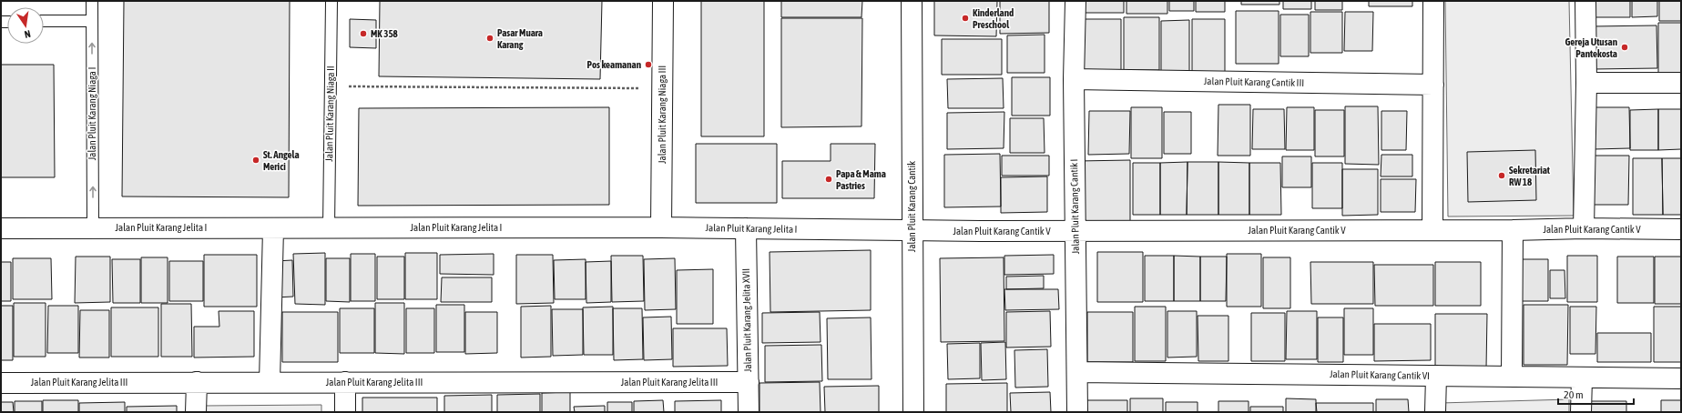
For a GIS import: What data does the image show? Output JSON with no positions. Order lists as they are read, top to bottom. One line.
{"streets":{"street":["Jalan Pluit Karang Cantik III","Jalan Pluit Karang Niaga III","Jalan Pluit Karang Cantik","Jalan Pluit Karang Cantik I","Jalan Pluit Karang Jelita I","Jalan Pluit Karang Cantik V","Jalan Pluit Karang Jelita XVII","Jalan Pluit Karang Cantik VI","Jalan Pluit Karang Jelita III"],"lane":["Jalan Pluit Karang Niaga I","Jalan Pluit Karang Niaga II"]},"crossings":[["Jalan Pluit Karang Cantik III","Jalan Pluit Karang Cantik I"],["Jalan Pluit Karang Niaga I","Jalan Pluit Karang Jelita I"],["Jalan Pluit Karang Niaga II","Jalan Pluit Karang Jelita I"],["Jalan Pluit Karang Niaga III","Jalan Pluit Karang Jelita I"],["Jalan Pluit Karang Cantik","Jalan Pluit Karang Jelita I"],["Jalan Pluit Karang Cantik","Jalan Pluit Karang Cantik V"],["Jalan Pluit Karang Cantik I","Jalan Pluit Karang Cantik V"],["Jalan Pluit Karang Cantik I","Jalan Pluit Karang Cantik VI"],["Jalan Pluit Karang Jelita I","Jalan Pluit Karang Cantik V"],["Jalan Pluit Karang Jelita I","Jalan Pluit Karang Jelita XVII"],["Jalan Pluit Karang Jelita XVII","Jalan Pluit Karang Jelita III"]],"one_way":["Jalan Pluit Karang Niaga I"],"places":["Kinderland Preschool","MK 358","Pasar Muara Karang","Gereja Utusan Pantekosta","Pos keamanan","St. Angela Merici","Sekretariat RW 18","Papa & Mama Pastries"],"scale_bar":"20 m","north":"bottom"}
